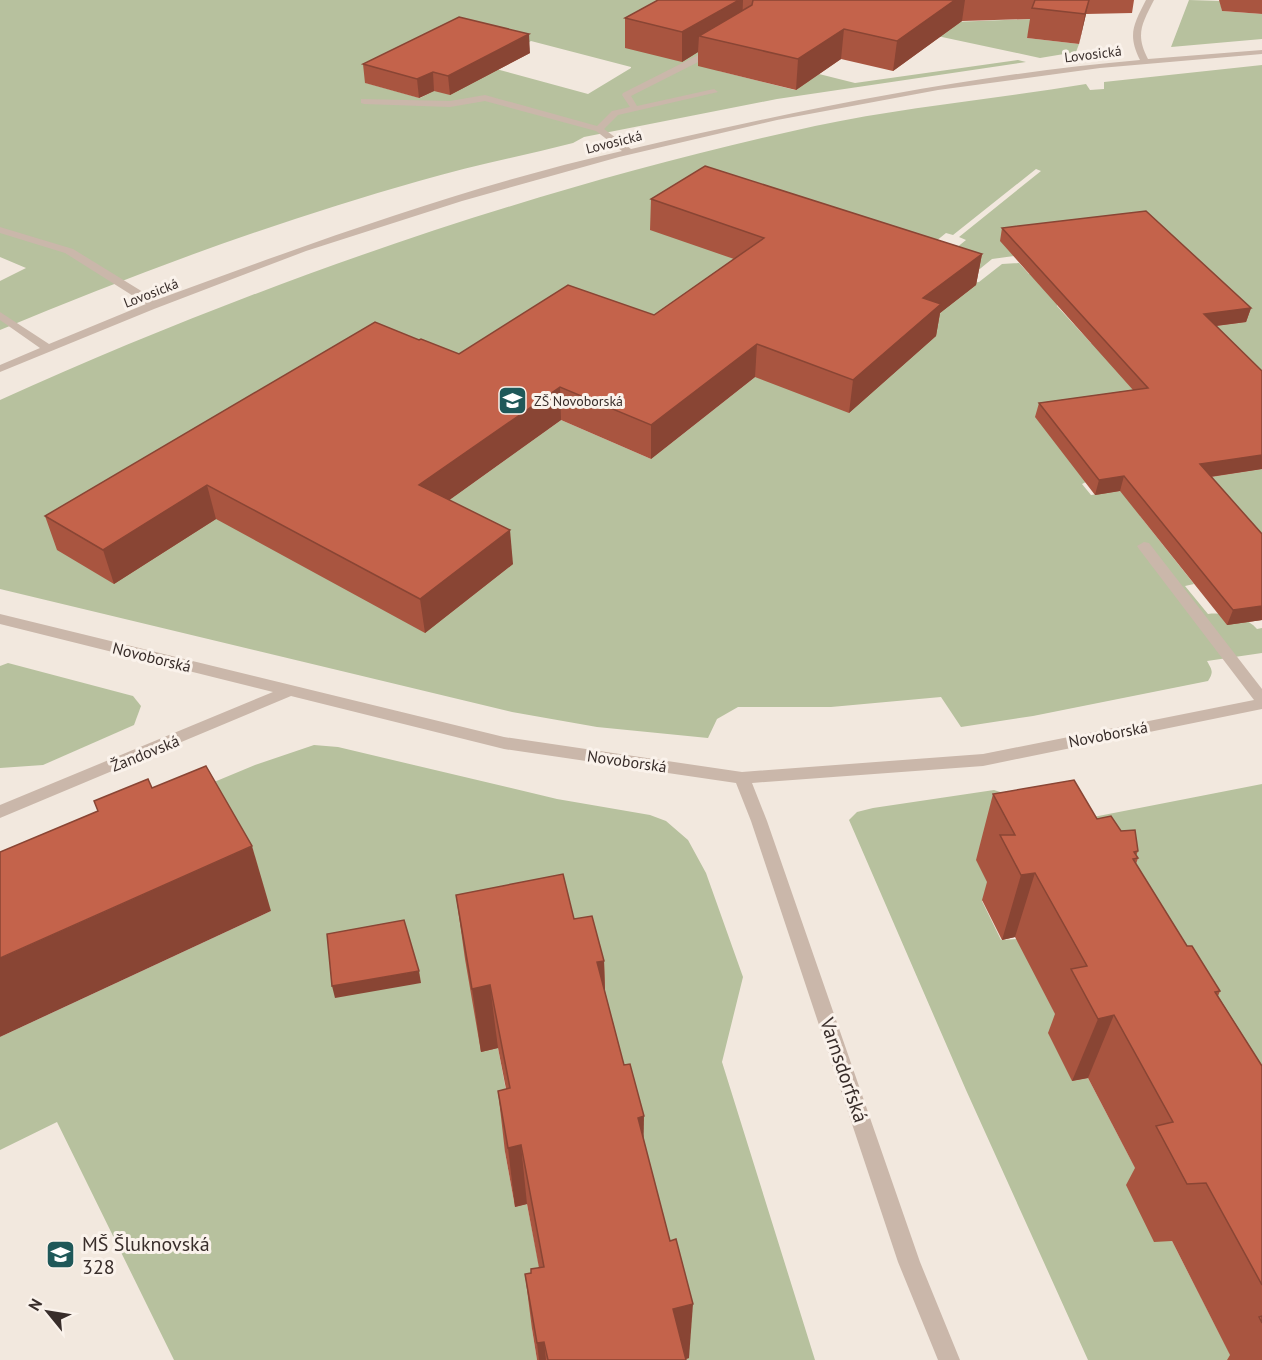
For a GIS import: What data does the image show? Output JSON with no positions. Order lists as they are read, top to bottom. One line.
{"streets":{"street":["Lovosická","Novoborská","Žandovská","Varnsdorfská"]},"crossings":[["Novoborská","Žandovská"],["Novoborská","Varnsdorfská"]],"places":{"school or university":["ZŠ Novoborská","MŠ Šluknovská 328"]},"north":"top left"}
